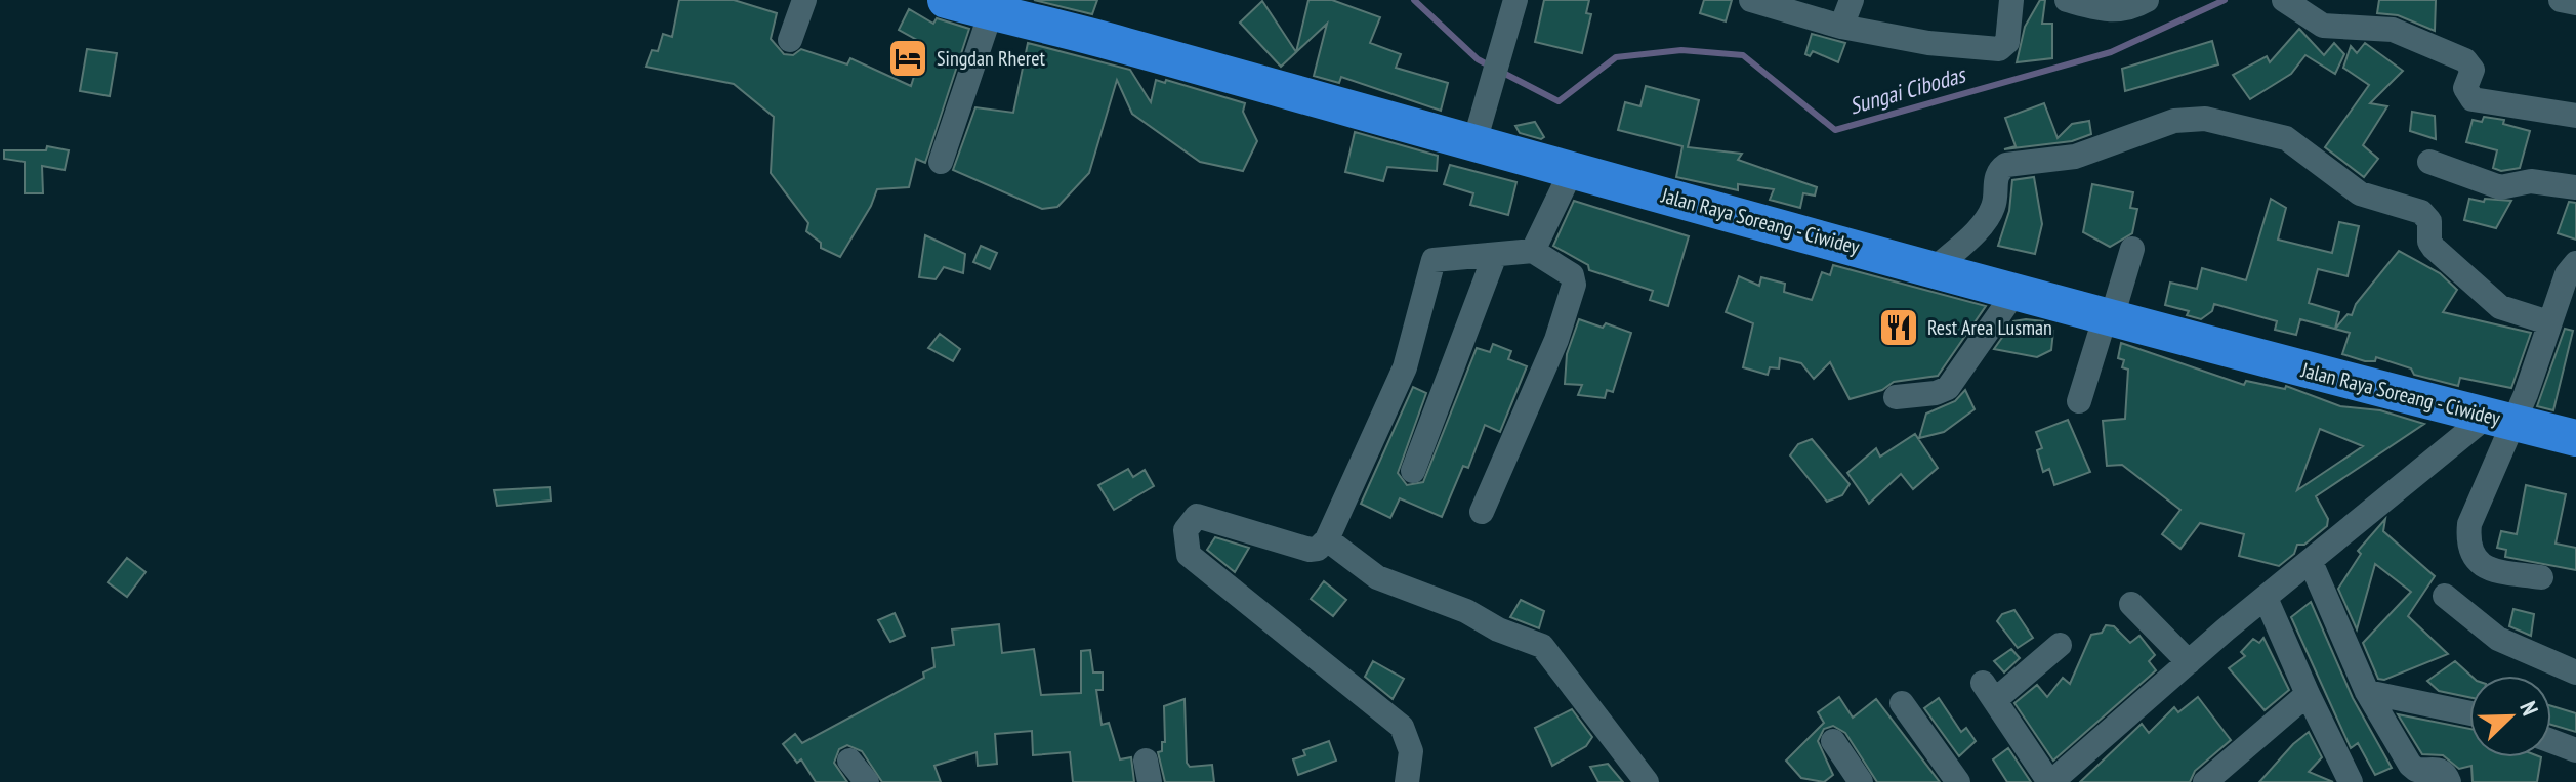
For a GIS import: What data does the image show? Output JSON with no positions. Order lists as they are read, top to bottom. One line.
{"streets":{"highway":["Jalan Raya Soreang - Ciwidey"]},"water":["Sungai Cibodas"],"places":{"hotel":["Singdan Rheret"],"restaurant":["Rest Area Lusman"]},"north":"top right"}
